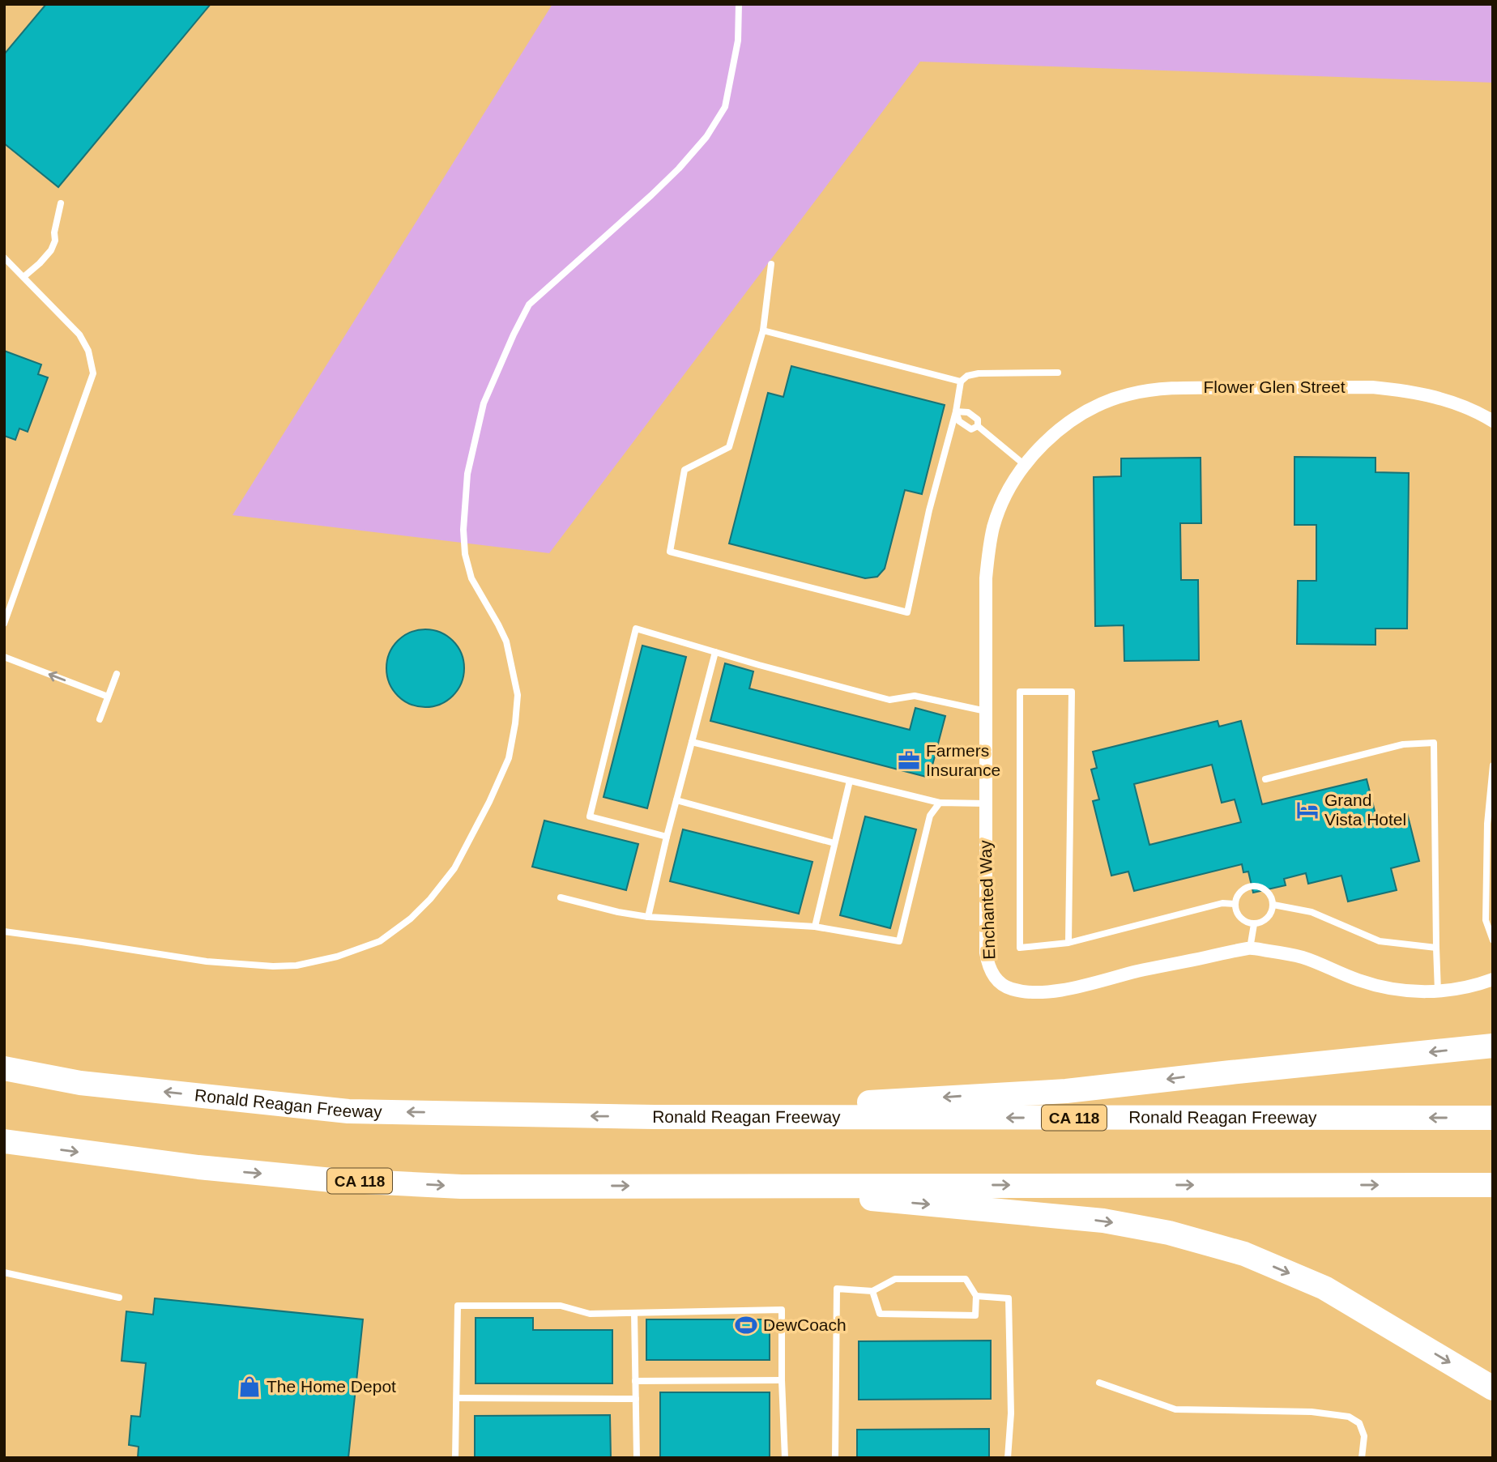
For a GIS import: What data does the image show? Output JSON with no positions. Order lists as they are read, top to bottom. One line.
{"streets":{"highway":["Ronald Reagan Freeway","CA 118"],"street":["Flower Glen Street","Enchanted Way"]},"crossings":[["Flower Glen Street","Enchanted Way"]],"places":{"office":["Farmers Insurance"],"hotel":["Grand Vista Hotel"],"sports":["DewCoach"],"shop":["The Home Depot"]}}
